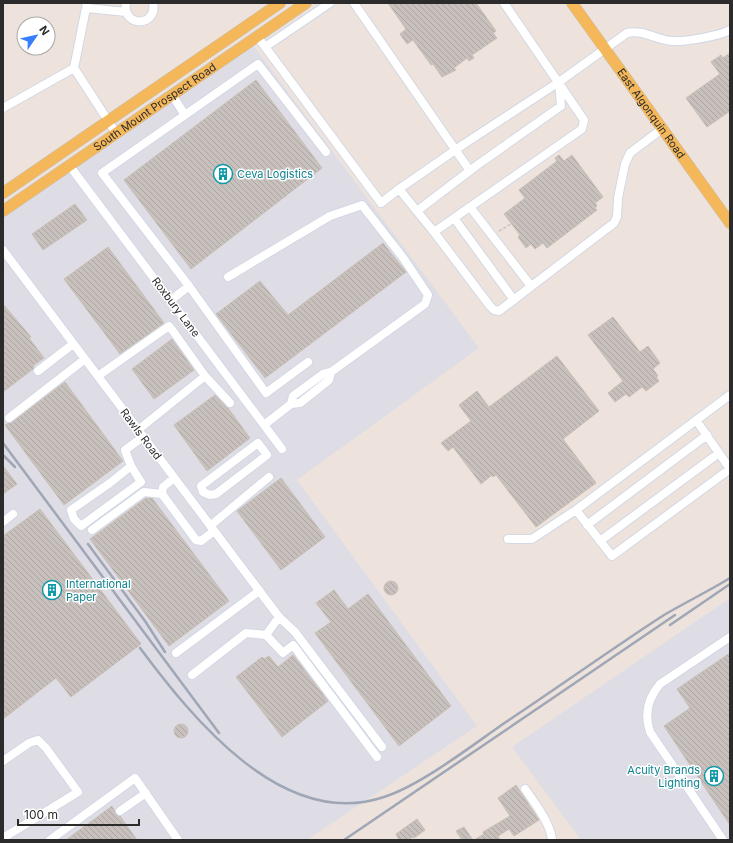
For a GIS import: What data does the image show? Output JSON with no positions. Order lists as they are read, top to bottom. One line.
{"streets":{"main road":["South Mount Prospect Road","East Algonquin Road"],"street":["Roxbury Lane","Rawls Road"]},"crossings":[["South Mount Prospect Road","Roxbury Lane"]],"places":{"building":["Ceva Logistics","International Paper","Acuity Brands Lighting"]},"scale_bar":"100 m","north":"top right"}
